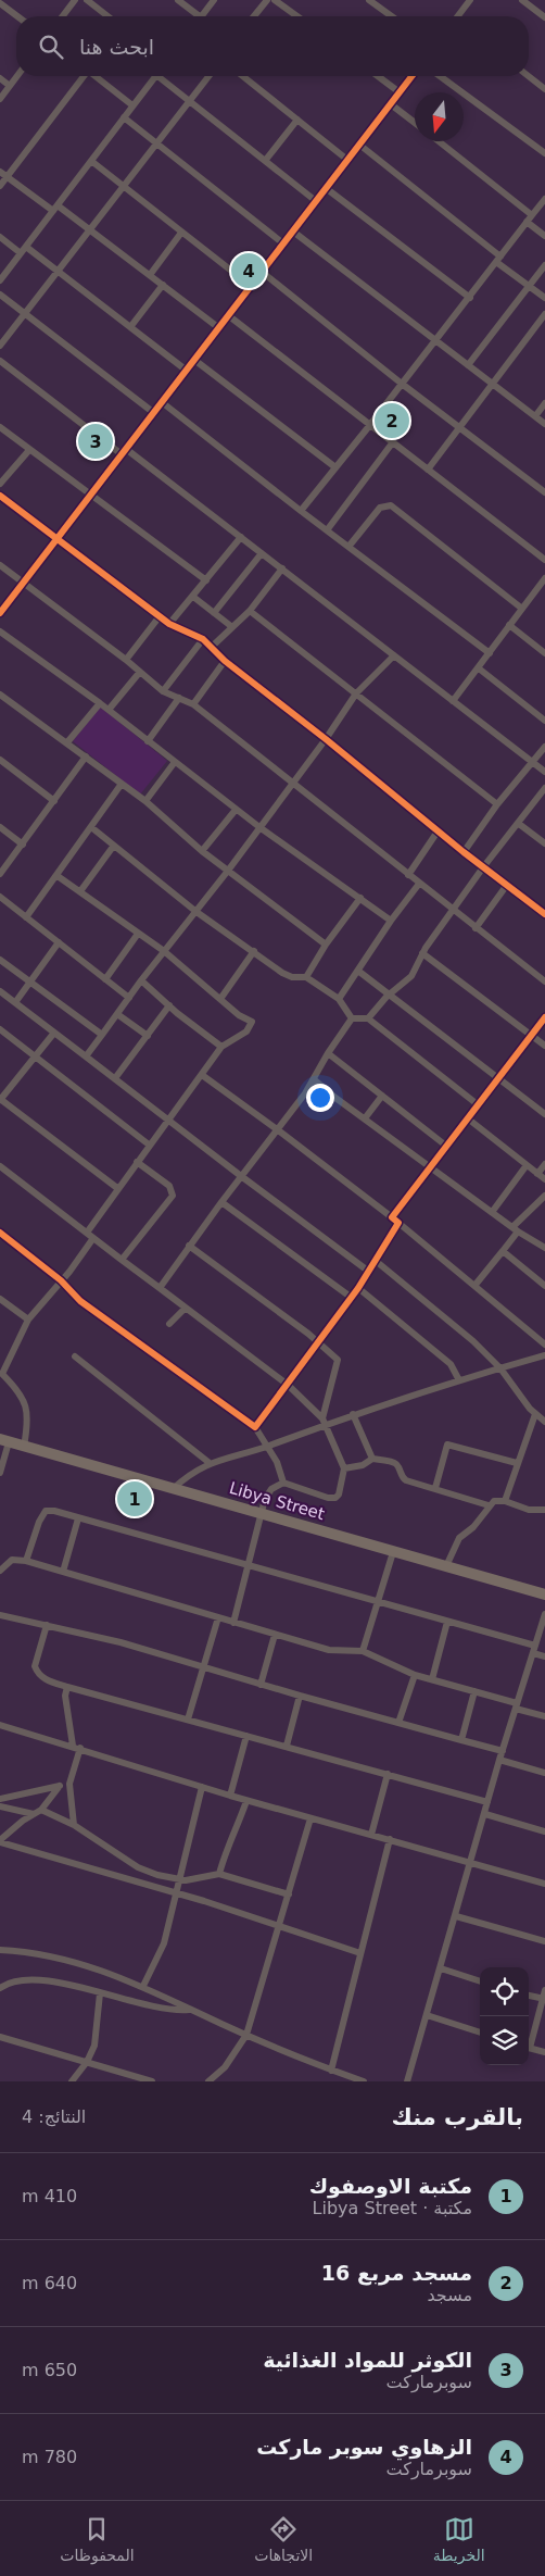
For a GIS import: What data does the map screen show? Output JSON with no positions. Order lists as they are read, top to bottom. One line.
{"streets":{"highway":["Libya Street"]},"north":"bottom","page":{"search":"ابحث هنا","pins":["4","2","3","1"],"heading":["بالقرب منك","النتائج: 4"],"list":[{"mark":"1","name":"مكتبة الاوصفوك","note":"مكتبة · Libya Street","value":"410 m"},{"mark":"2","name":"مسجد مربع 16","note":"مسجد","value":"640 m"},{"mark":"3","name":"الكوثر للمواد الغذائية","note":"سوبرماركت","value":"650 m"},{"mark":"4","name":"الزهاوي سوبر ماركت","note":"سوبرماركت","value":"780 m"}],"nav":["الخريطة","الاتجاهات","المحفوظات"]}}
